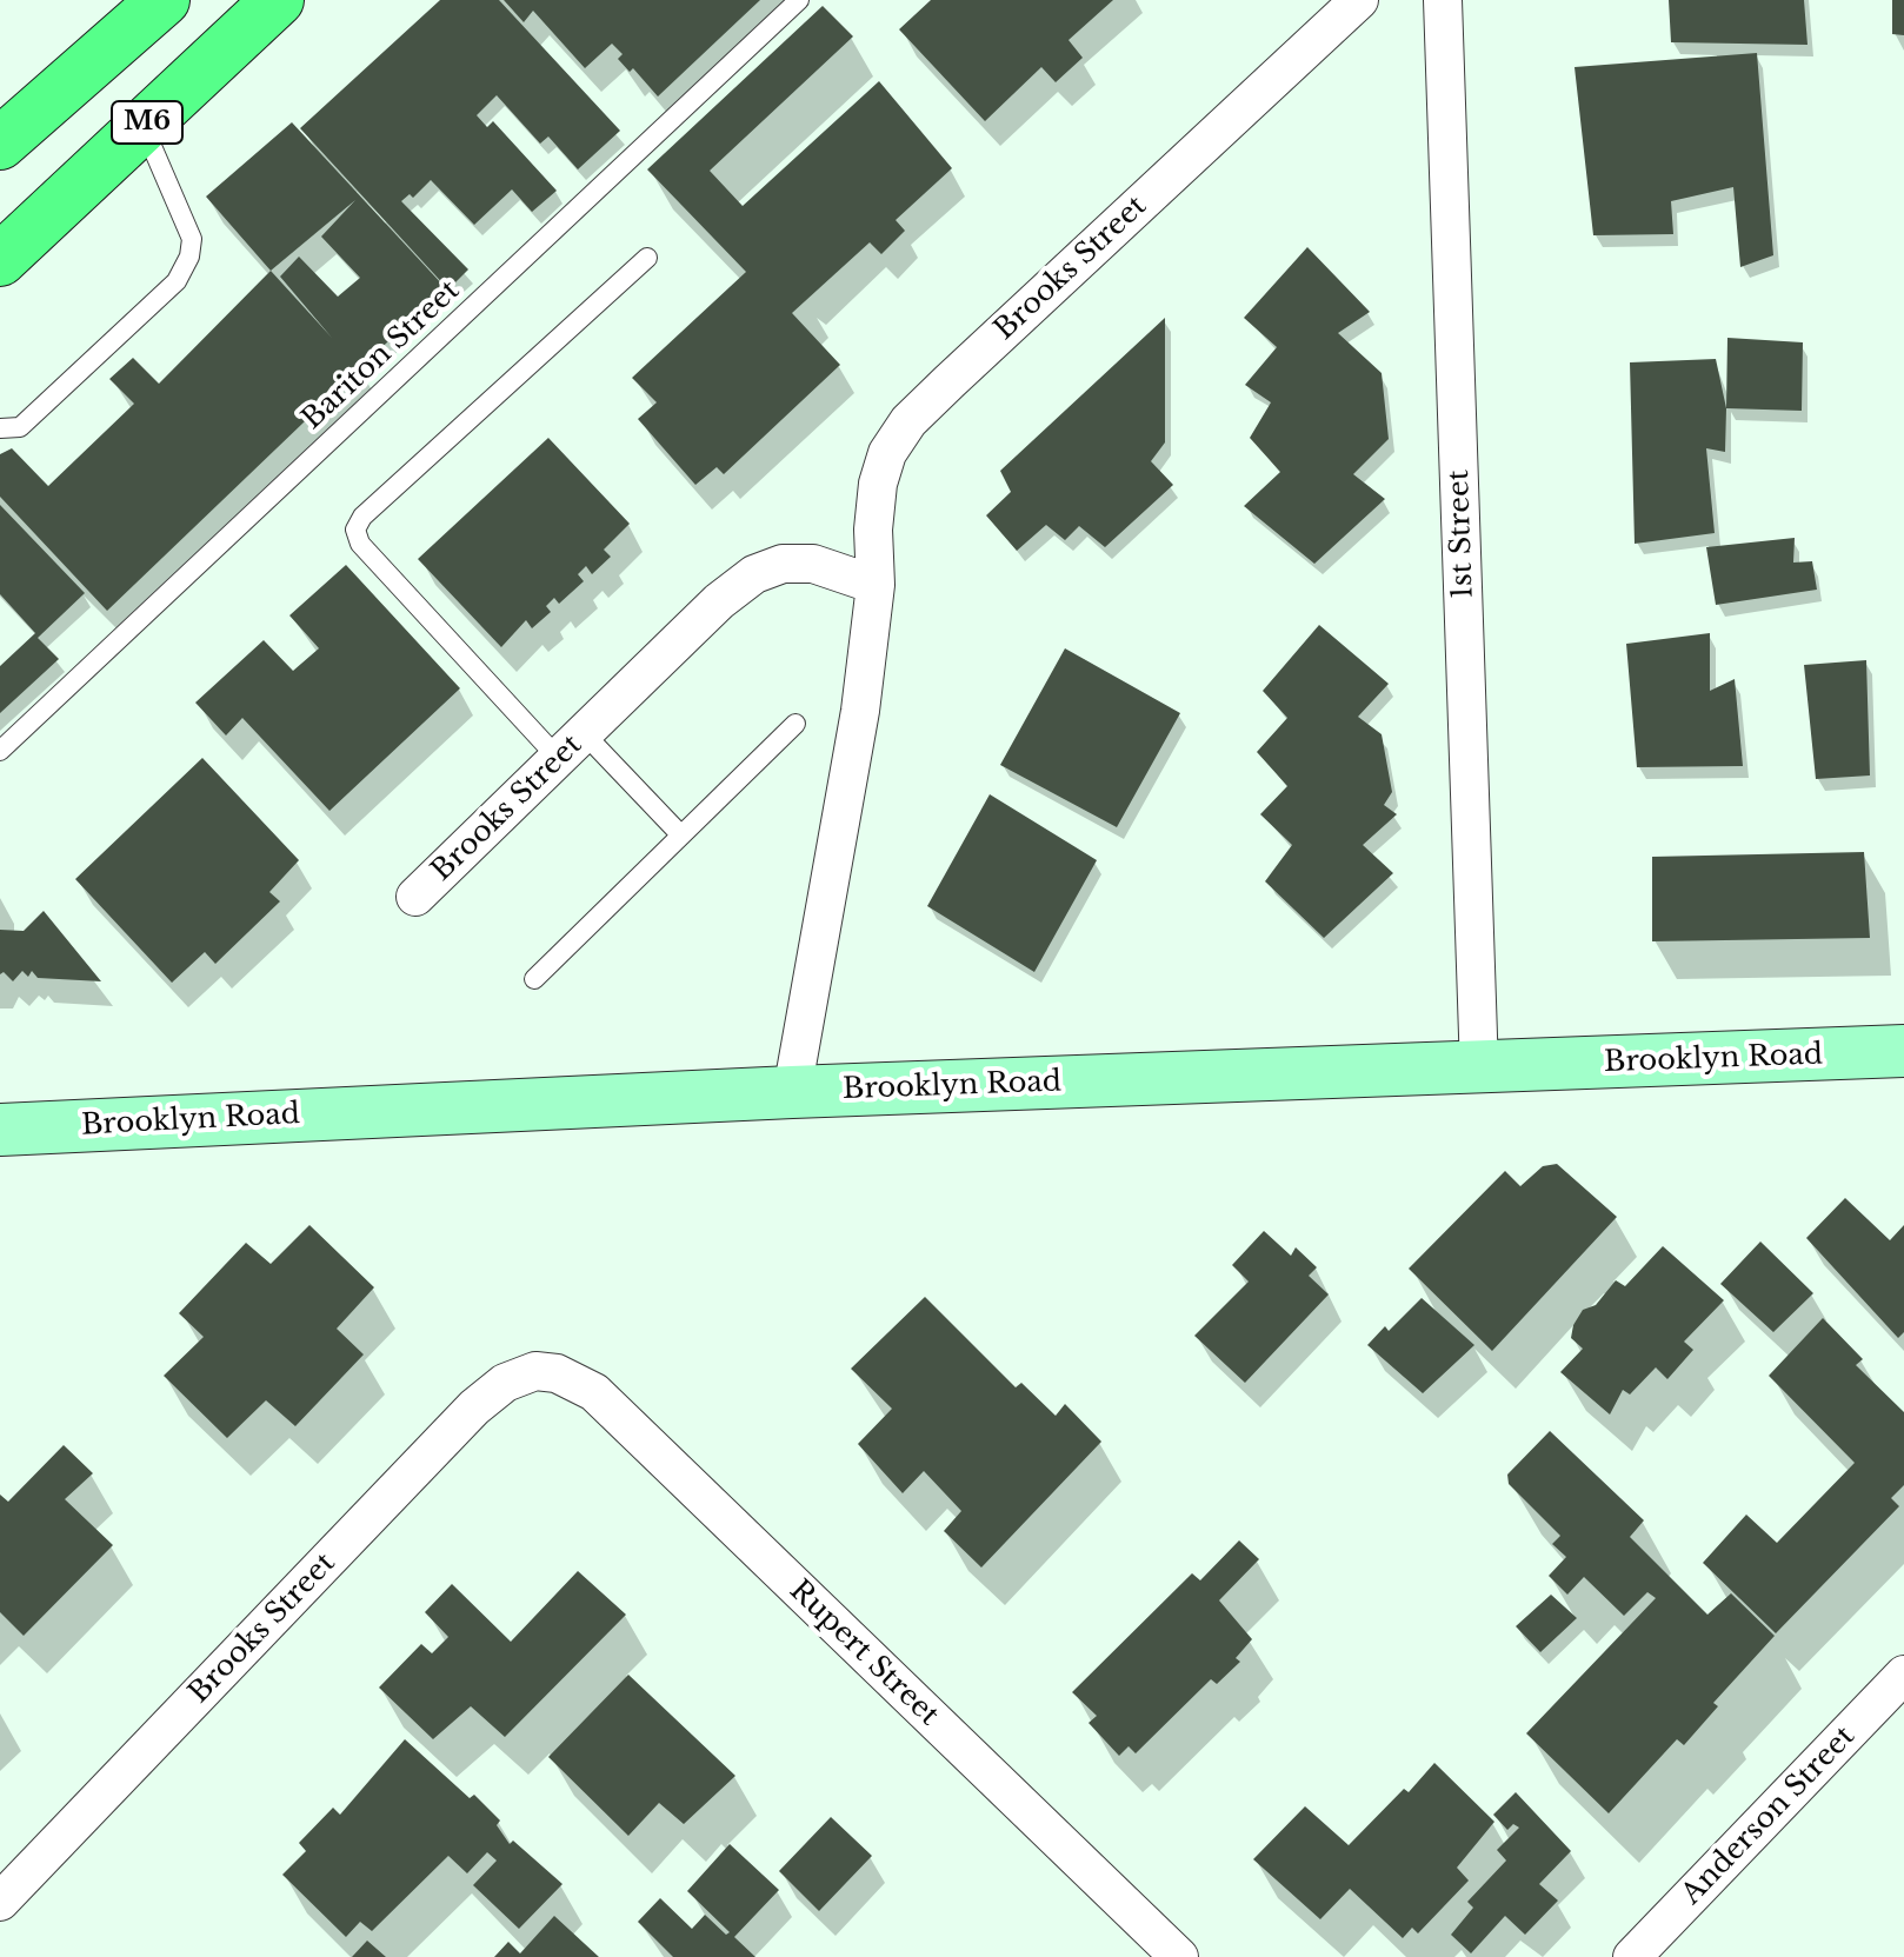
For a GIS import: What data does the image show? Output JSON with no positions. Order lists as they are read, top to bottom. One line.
{"streets":{"main road":["M6","Brooklyn Road"],"street":["Brooks Street","1st Street","Rupert Street","Anderson Street"],"lane":["Bariton Street"]},"crossings":[["Brooks Street","Brooklyn Road"],["Brooks Street","Rupert Street"],["1st Street","Brooklyn Road"]]}
